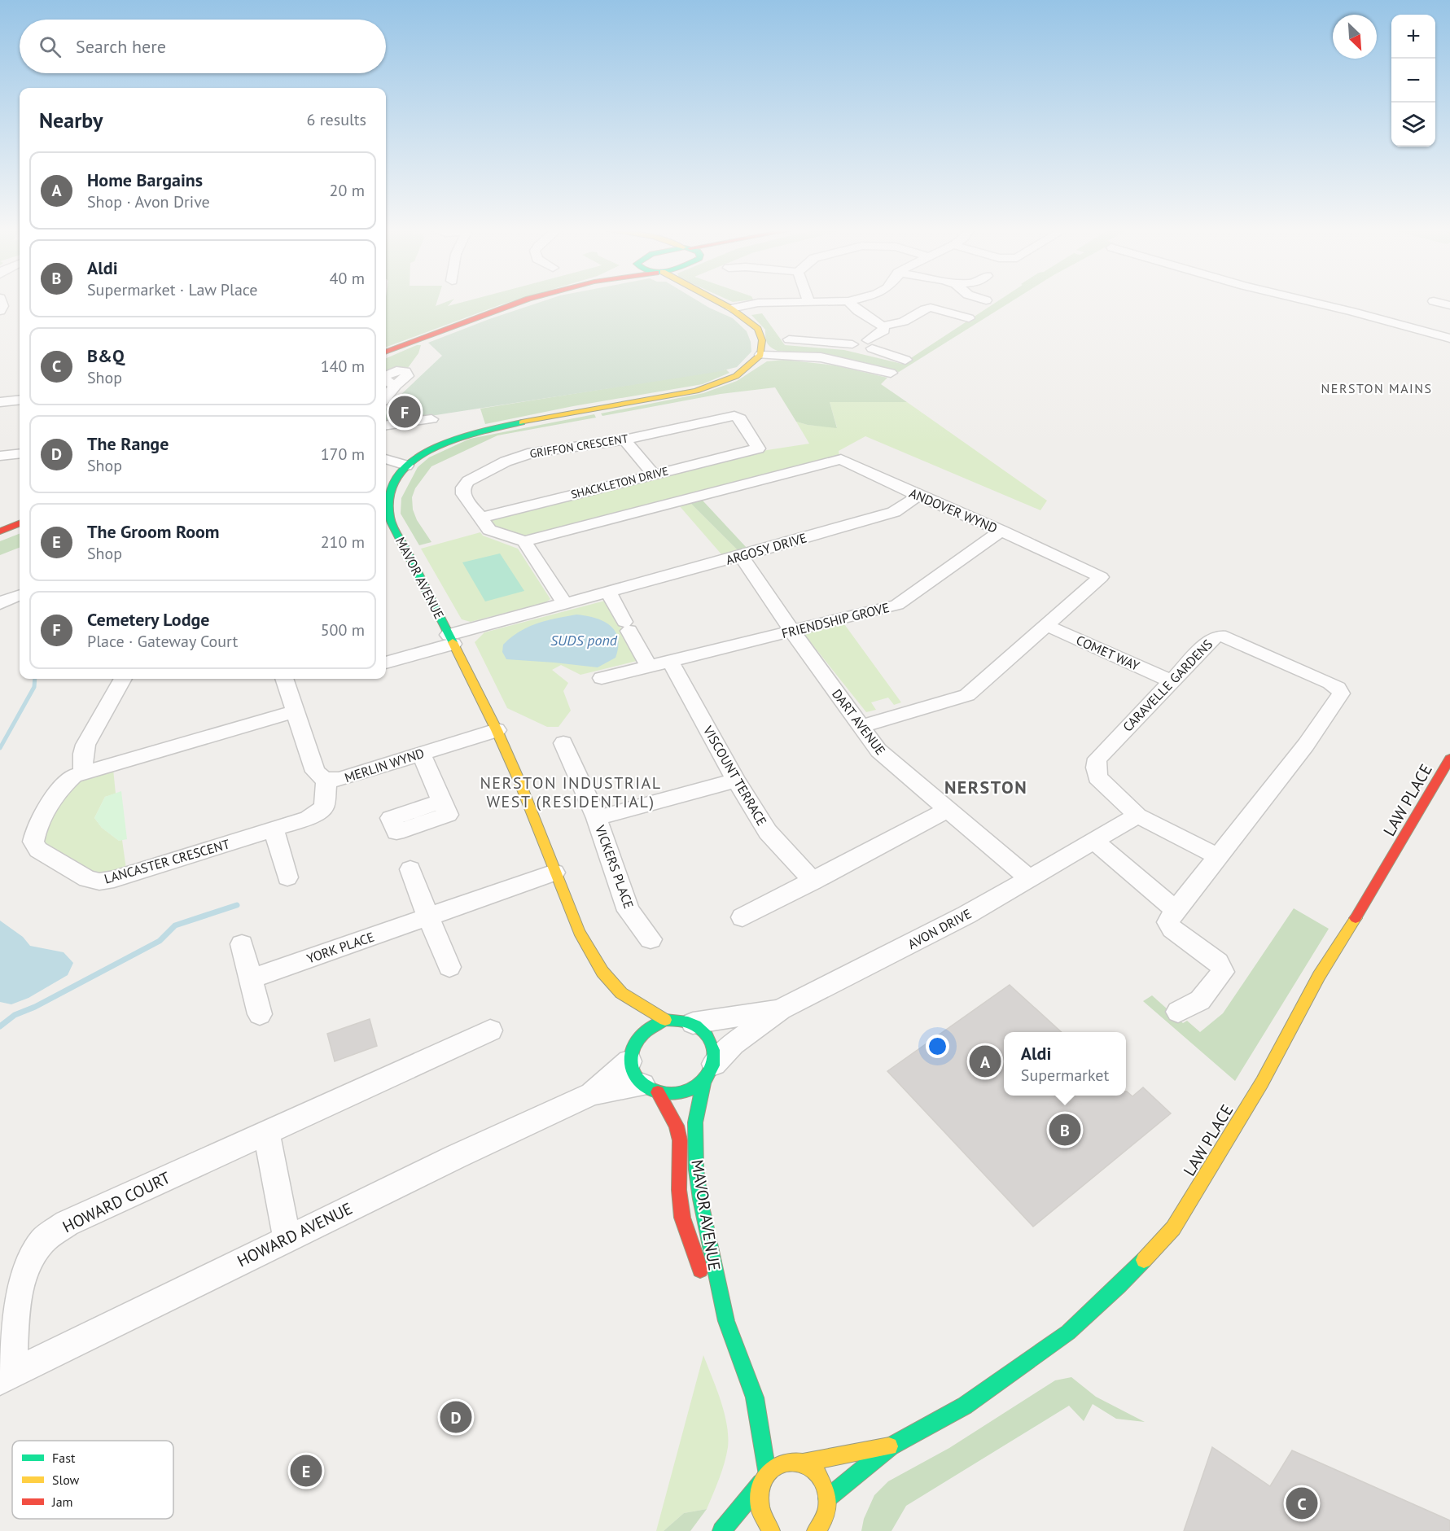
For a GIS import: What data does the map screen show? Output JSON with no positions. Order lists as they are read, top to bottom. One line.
{"streets":{"street":["GRIFFON CRESCENT","SHACKLETON DRIVE","ANDOVER WYND","ARGOSY DRIVE","MAVOR AVENUE","FRIENDSHIP GROVE","COMET WAY","CARAVELLE GARDENS","DART AVENUE","MERLIN WYND","VISCOUNT TERRACE","LAW PLACE","LANCASTER CRESCENT","VICKERS PLACE","AVON DRIVE","YORK PLACE","HOWARD COURT","HOWARD AVENUE"]},"crossings":[["GRIFFON CRESCENT","SHACKLETON DRIVE"],["GRIFFON CRESCENT","ANDOVER WYND"],["ANDOVER WYND","ARGOSY DRIVE"],["ANDOVER WYND","FRIENDSHIP GROVE"],["ANDOVER WYND","COMET WAY"],["ANDOVER WYND","DART AVENUE"],["ARGOSY DRIVE","MAVOR AVENUE"],["ARGOSY DRIVE","DART AVENUE"],["MAVOR AVENUE","MERLIN WYND"],["MAVOR AVENUE","LAW PLACE"],["MAVOR AVENUE","AVON DRIVE"],["MAVOR AVENUE","YORK PLACE"],["MAVOR AVENUE","HOWARD AVENUE"],["FRIENDSHIP GROVE","DART AVENUE"],["FRIENDSHIP GROVE","VISCOUNT TERRACE"],["COMET WAY","CARAVELLE GARDENS"],["CARAVELLE GARDENS","AVON DRIVE"],["DART AVENUE","AVON DRIVE"],["MERLIN WYND","LANCASTER CRESCENT"],["VISCOUNT TERRACE","VICKERS PLACE"],["AVON DRIVE","HOWARD AVENUE"],["HOWARD COURT","HOWARD AVENUE"]],"districts":["NERSTON MAINS","NERSTON INDUSTRIAL WEST (RESIDENTIAL)","NERSTON"],"water":["SUDS pond"],"legend":["Fast","Slow","Jam"],"north":"bottom right","page":{"map_buttons":["+","−"],"search":"Search here","heading":["Nearby","6 results"],"list":[{"mark":"A","name":"Home Bargains","note":"Shop · Avon Drive","value":"20 m"},{"mark":"B","name":"Aldi","note":"Supermarket · Law Place","value":"40 m"},{"mark":"C","name":"B&Q","note":"Shop","value":"140 m"},{"mark":"D","name":"The Range","note":"Shop","value":"170 m"},{"mark":"E","name":"The Groom Room","note":"Shop","value":"210 m"},{"mark":"F","name":"Cemetery Lodge","note":"Place · Gateway Court","value":"500 m"}],"pins":["F","A","B","D","E","C"],"popup":["Aldi","Supermarket"]}}
